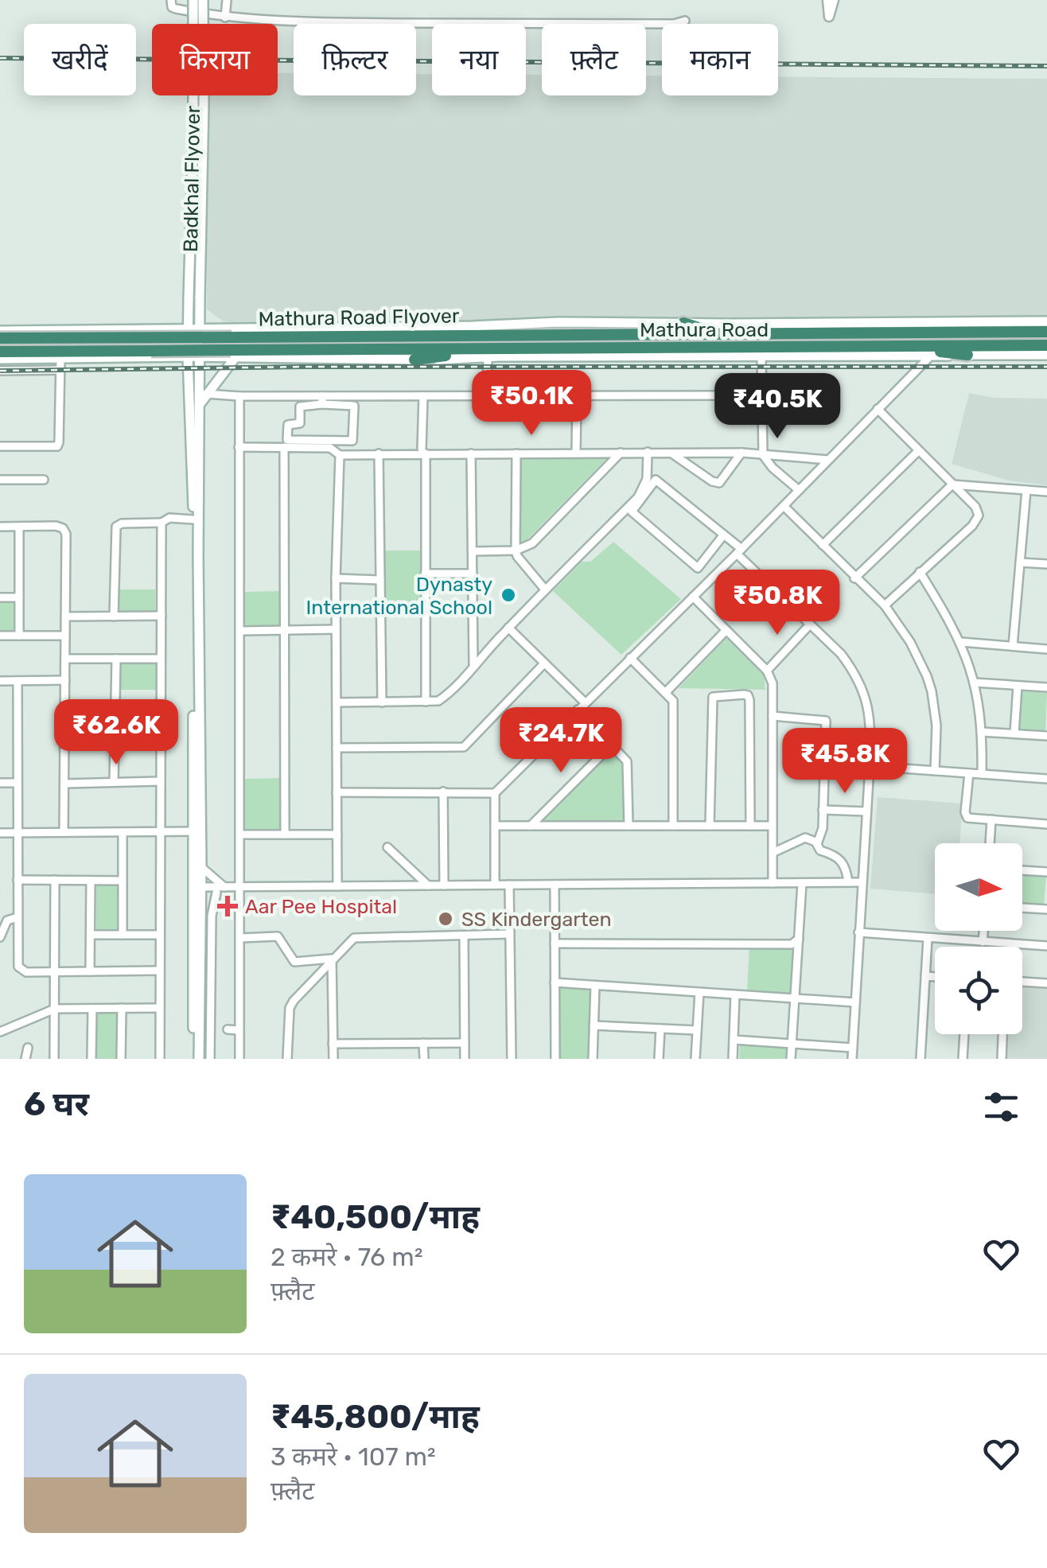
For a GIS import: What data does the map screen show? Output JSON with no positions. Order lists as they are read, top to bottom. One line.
{"streets":{"highway":["Mathura Road Flyover","Mathura Road"],"main road":["Badkhal Flyover"]},"crossings":[["Mathura Road Flyover","Mathura Road"]],"places":{"other":["Dynasty International School","SS Kindergarten"],"health":["Aar Pee Hospital"]},"north":"right","page":{"chip":["खरीदें","किराया","फ़िल्टर","नया","फ़्लैट","मकान"],"price":["₹50.1K","₹40.5K","₹50.8K","₹62.6K","₹24.7K","₹45.8K"],"heading":"6 घर","list":[{"name":"₹40,500/माह","note":"2 कमरे · 76 m² · फ़्लैट"},{"name":"₹45,800/माह","note":"3 कमरे · 107 m² · फ़्लैट"}]}}
